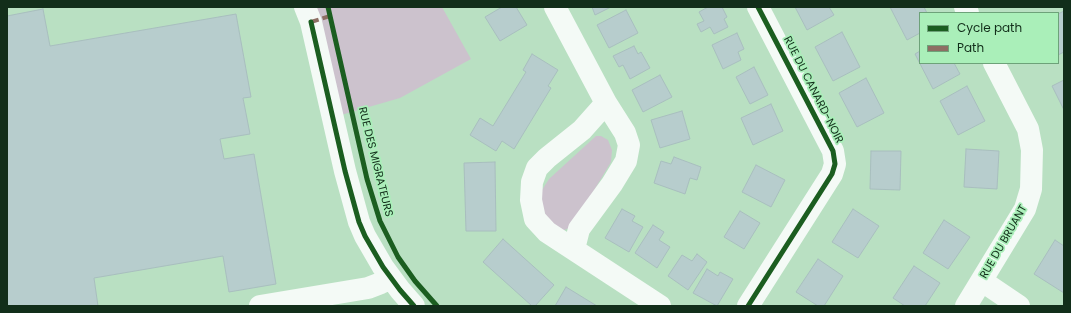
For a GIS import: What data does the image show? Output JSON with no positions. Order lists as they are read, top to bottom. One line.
{"streets":{"street":["RUE DU CANARD-NOIR","RUE DU BRUANT"],"cycle path":["RUE DES MIGRATEURS"]},"legend":["Cycle path","Path"]}
